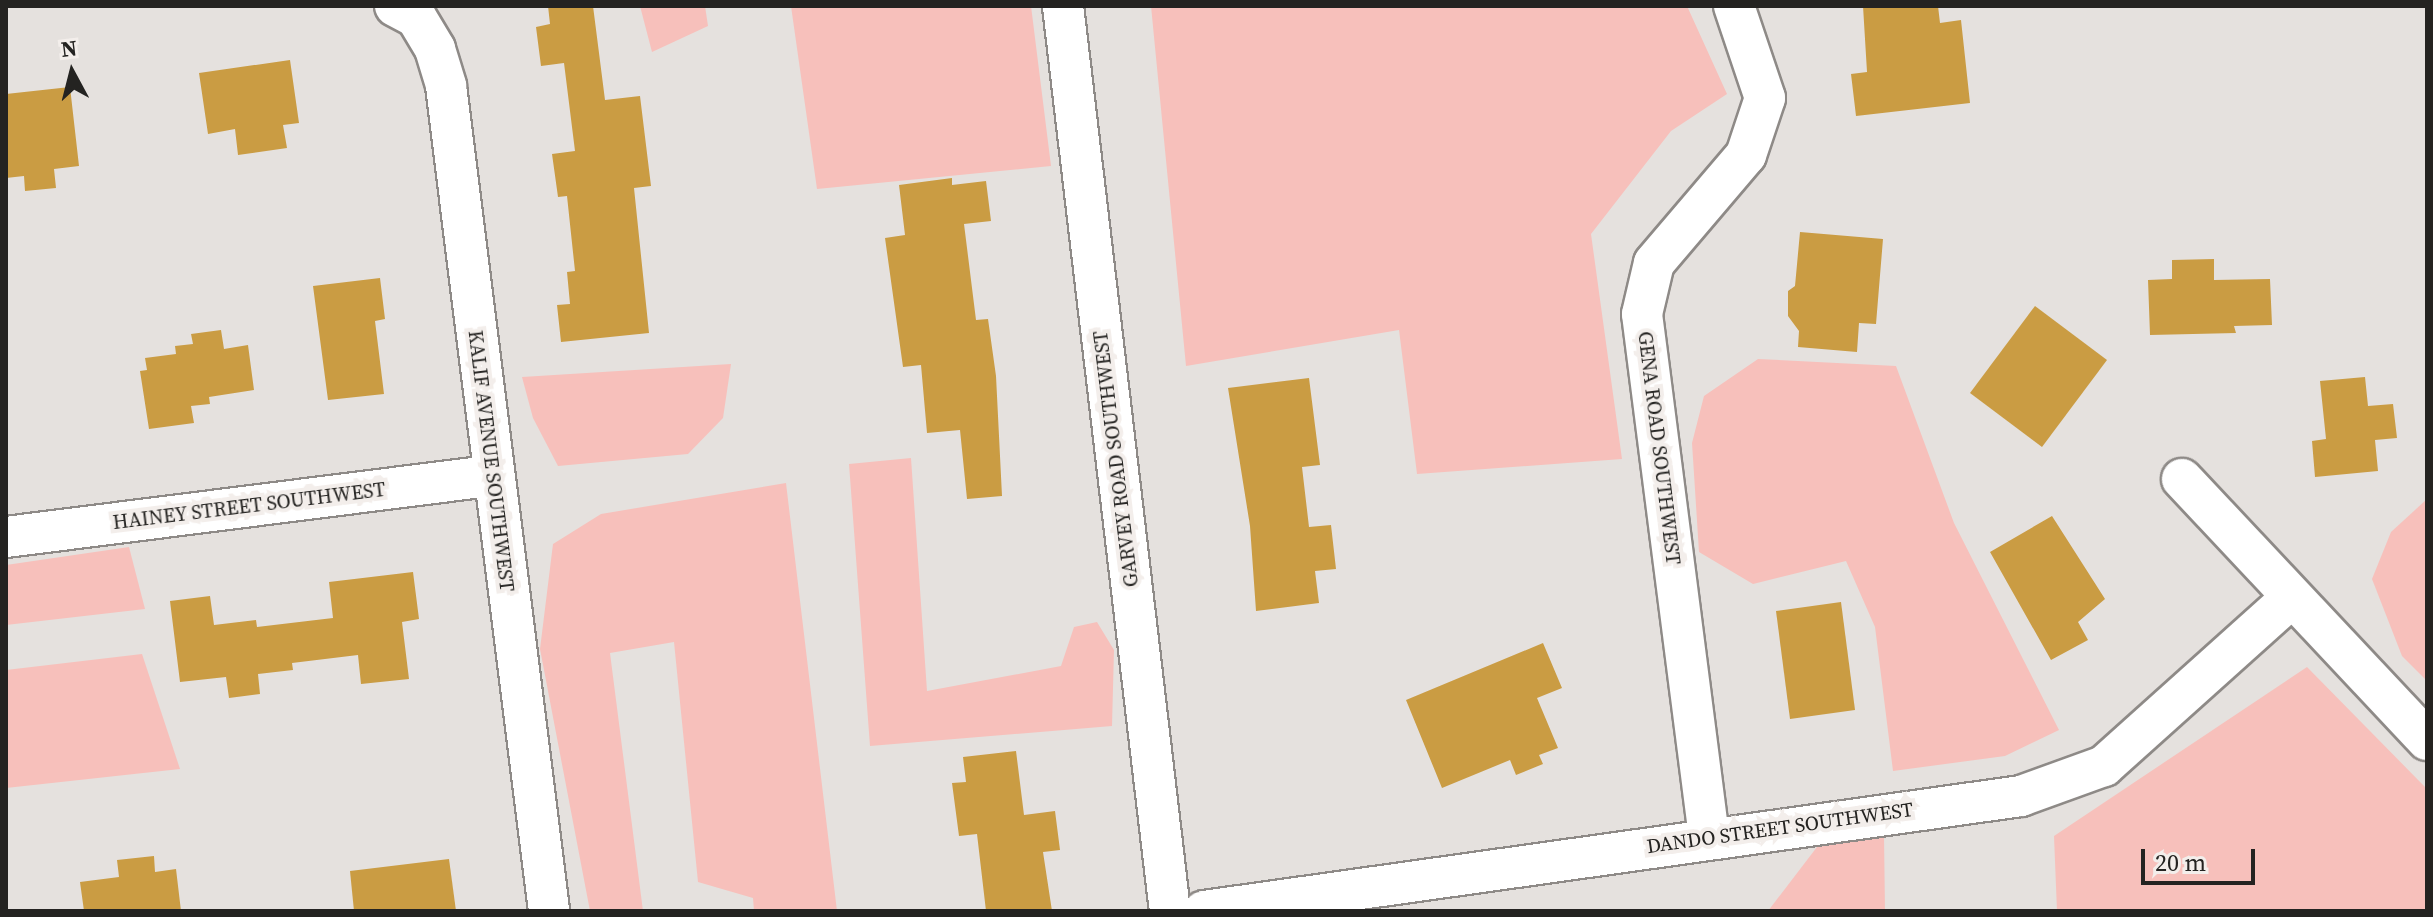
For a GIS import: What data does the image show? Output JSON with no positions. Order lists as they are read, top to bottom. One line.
{"streets":{"street":["GENA ROAD SOUTHWEST","GARVEY ROAD SOUTHWEST","KALIF AVENUE SOUTHWEST","HAINEY STREET SOUTHWEST","DANDO STREET SOUTHWEST"]},"crossings":[["GENA ROAD SOUTHWEST","DANDO STREET SOUTHWEST"],["KALIF AVENUE SOUTHWEST","HAINEY STREET SOUTHWEST"]],"scale_bar":"20 m","north":"top"}
